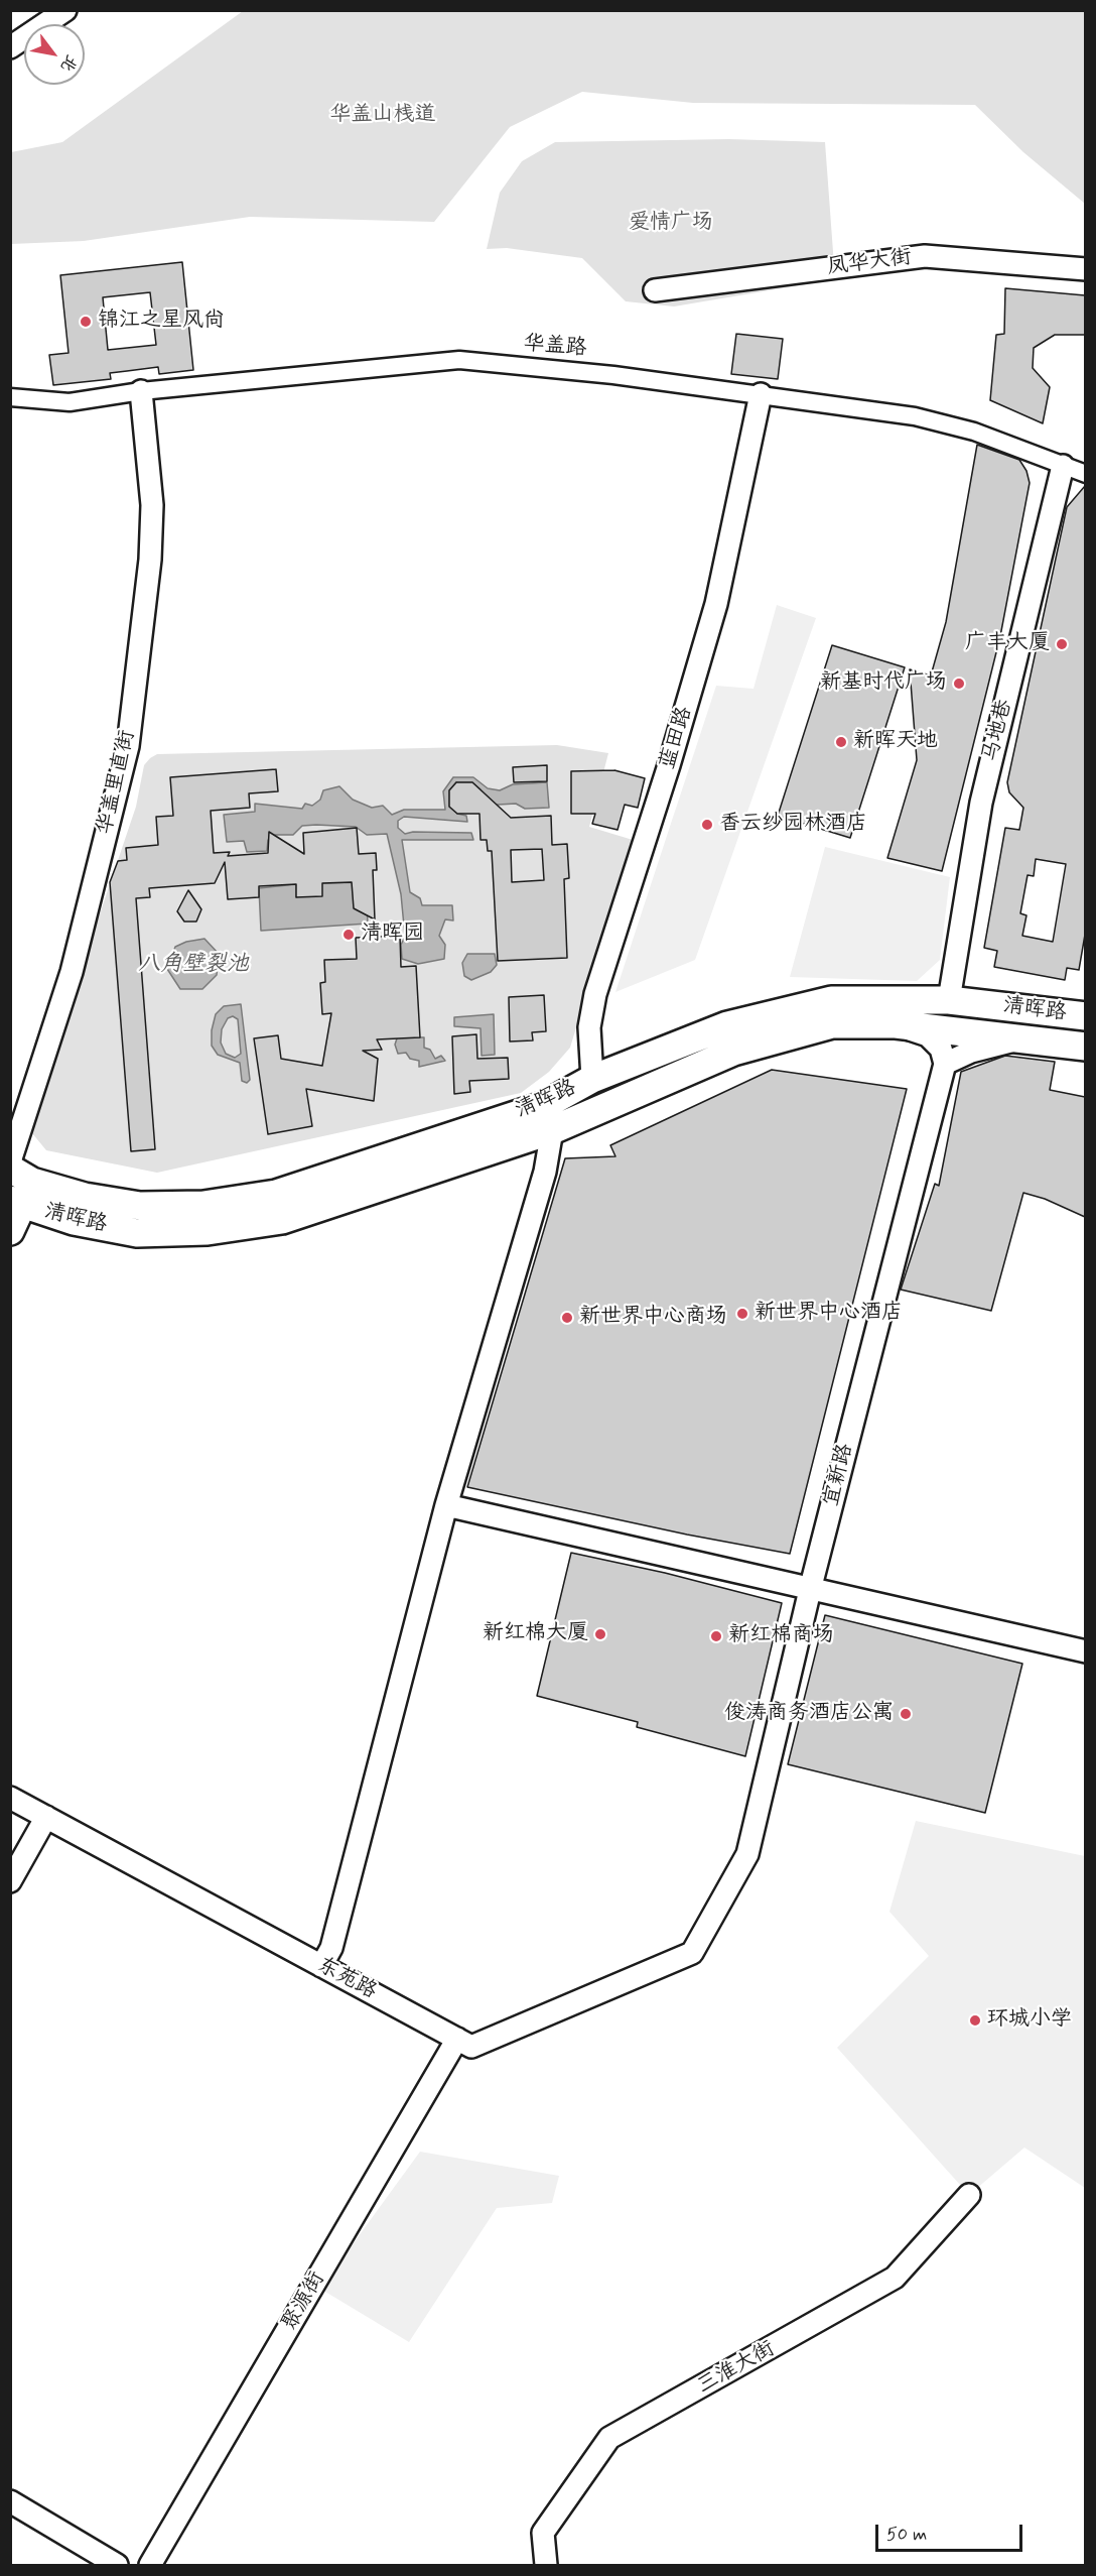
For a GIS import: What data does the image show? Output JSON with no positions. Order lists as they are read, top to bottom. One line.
{"streets":{"street":["凤华大街","华盖路","马地巷","蓝田路","华盖里直街","清晖路","宜新路","东苑路","聚源街","三淮大街"]},"crossings":[["华盖路","马地巷"],["华盖路","蓝田路"],["华盖路","华盖里直街"],["马地巷","清晖路"],["蓝田路","清晖路"],["宜新路","东苑路"],["东苑路","聚源街"]],"water":["八角壁裂池"],"parks":["华盖山栈道","爱情广场"],"places":["锦江之星风尚","广丰大厦","新基时代广场","新晖天地","香云纱园林酒店","清晖园","新世界中心酒店","新世界中心商场","新红棉大厦","新红棉商场","俊涛商务酒店公寓","环城小学"],"scale_bar":"50 m","north":"bottom right"}
